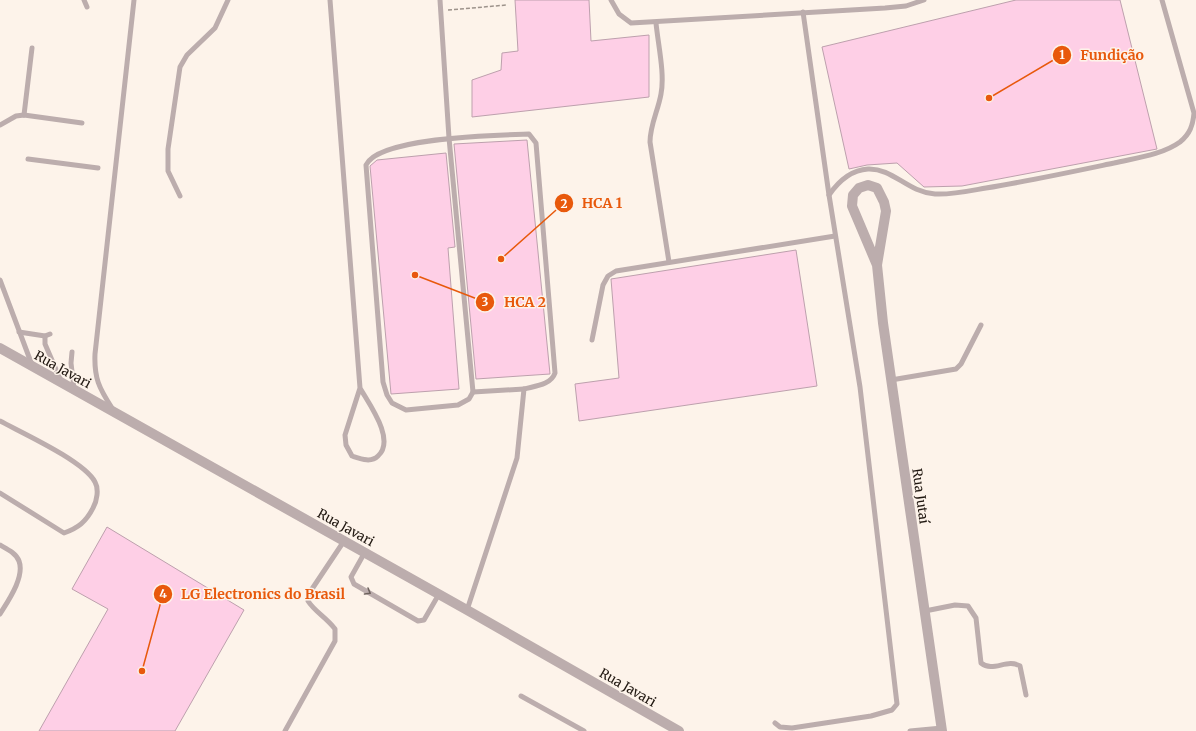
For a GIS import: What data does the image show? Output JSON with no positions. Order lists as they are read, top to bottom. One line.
{"streets":{"street":["Rua Javari","Rua Jutaí"]},"places":["Fundição","HCA 1","HCA 2","LG Electronics do Brasil"]}
